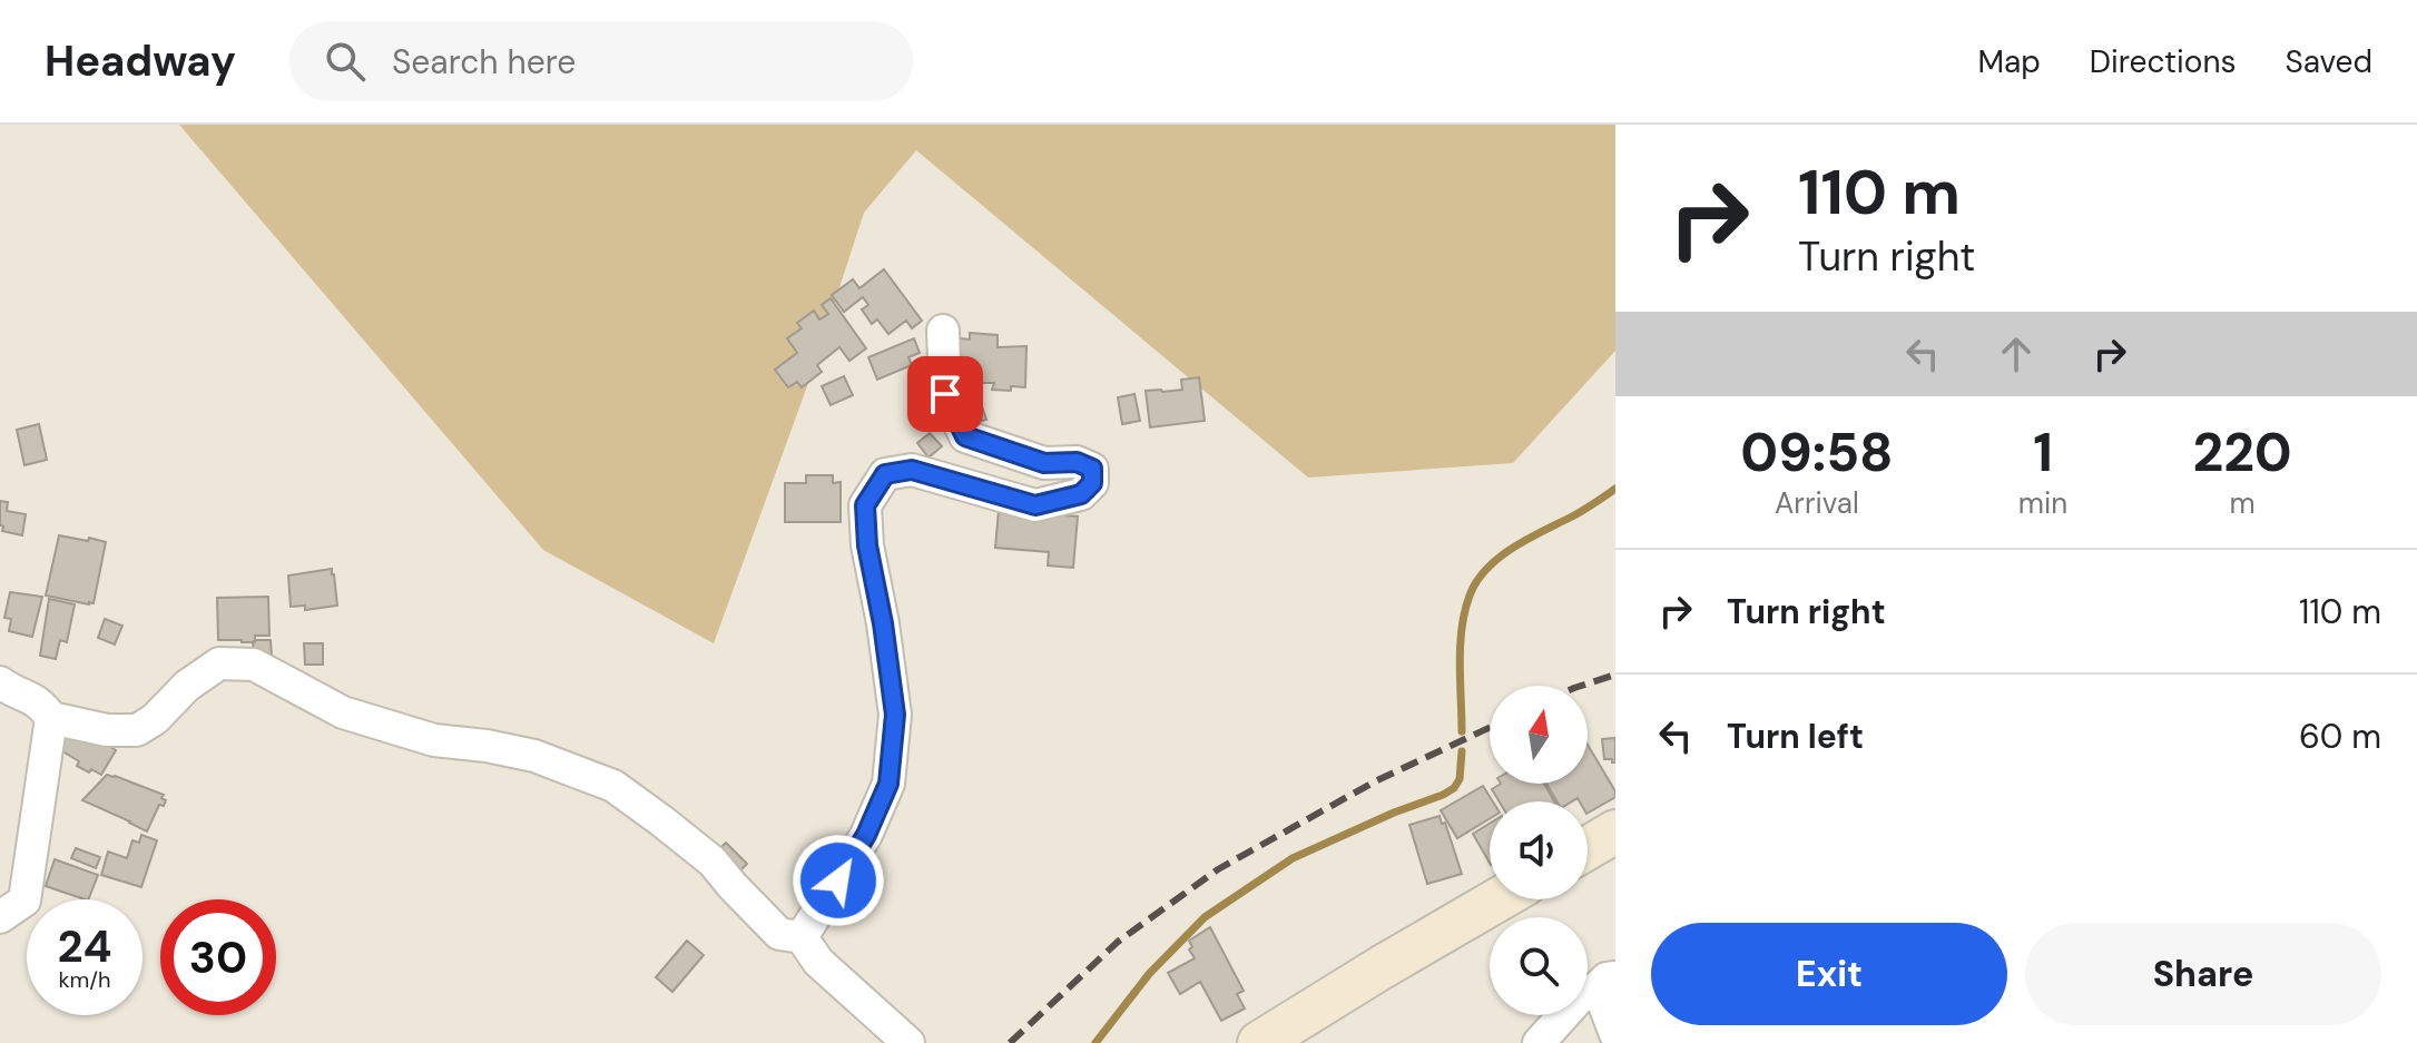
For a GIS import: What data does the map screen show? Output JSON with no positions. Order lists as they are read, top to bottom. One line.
{"north":"top","page":{"header":"Headway","search":"Search here","nav":["Map","Directions","Saved"],"turn":["110 m","Turn right"],"eta":["09:58","Arrival","1","min","220","m"],"list":[{"name":"Turn right","value":"110 m"},{"name":"Turn left","value":"60 m"}],"speed":"24 km/h","limit":"30","buttons":["Exit","Share"]}}
